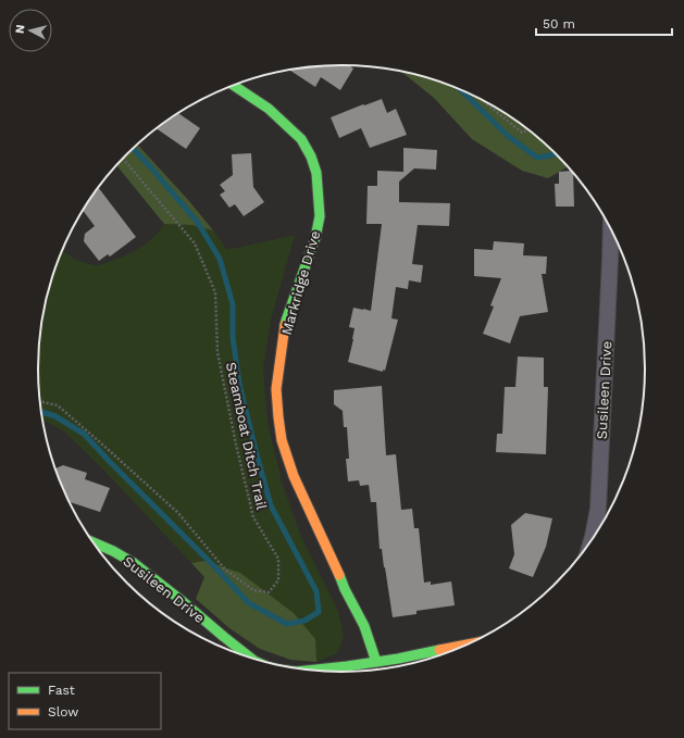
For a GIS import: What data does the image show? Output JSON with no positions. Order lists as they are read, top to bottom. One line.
{"streets":{"street":["Markridge Drive","Susileen Drive"],"path":["Steamboat Ditch Trail"]},"crossings":[["Markridge Drive","Susileen Drive"]],"legend":["Fast","Slow"],"scale_bar":"50 m","north":"left"}
